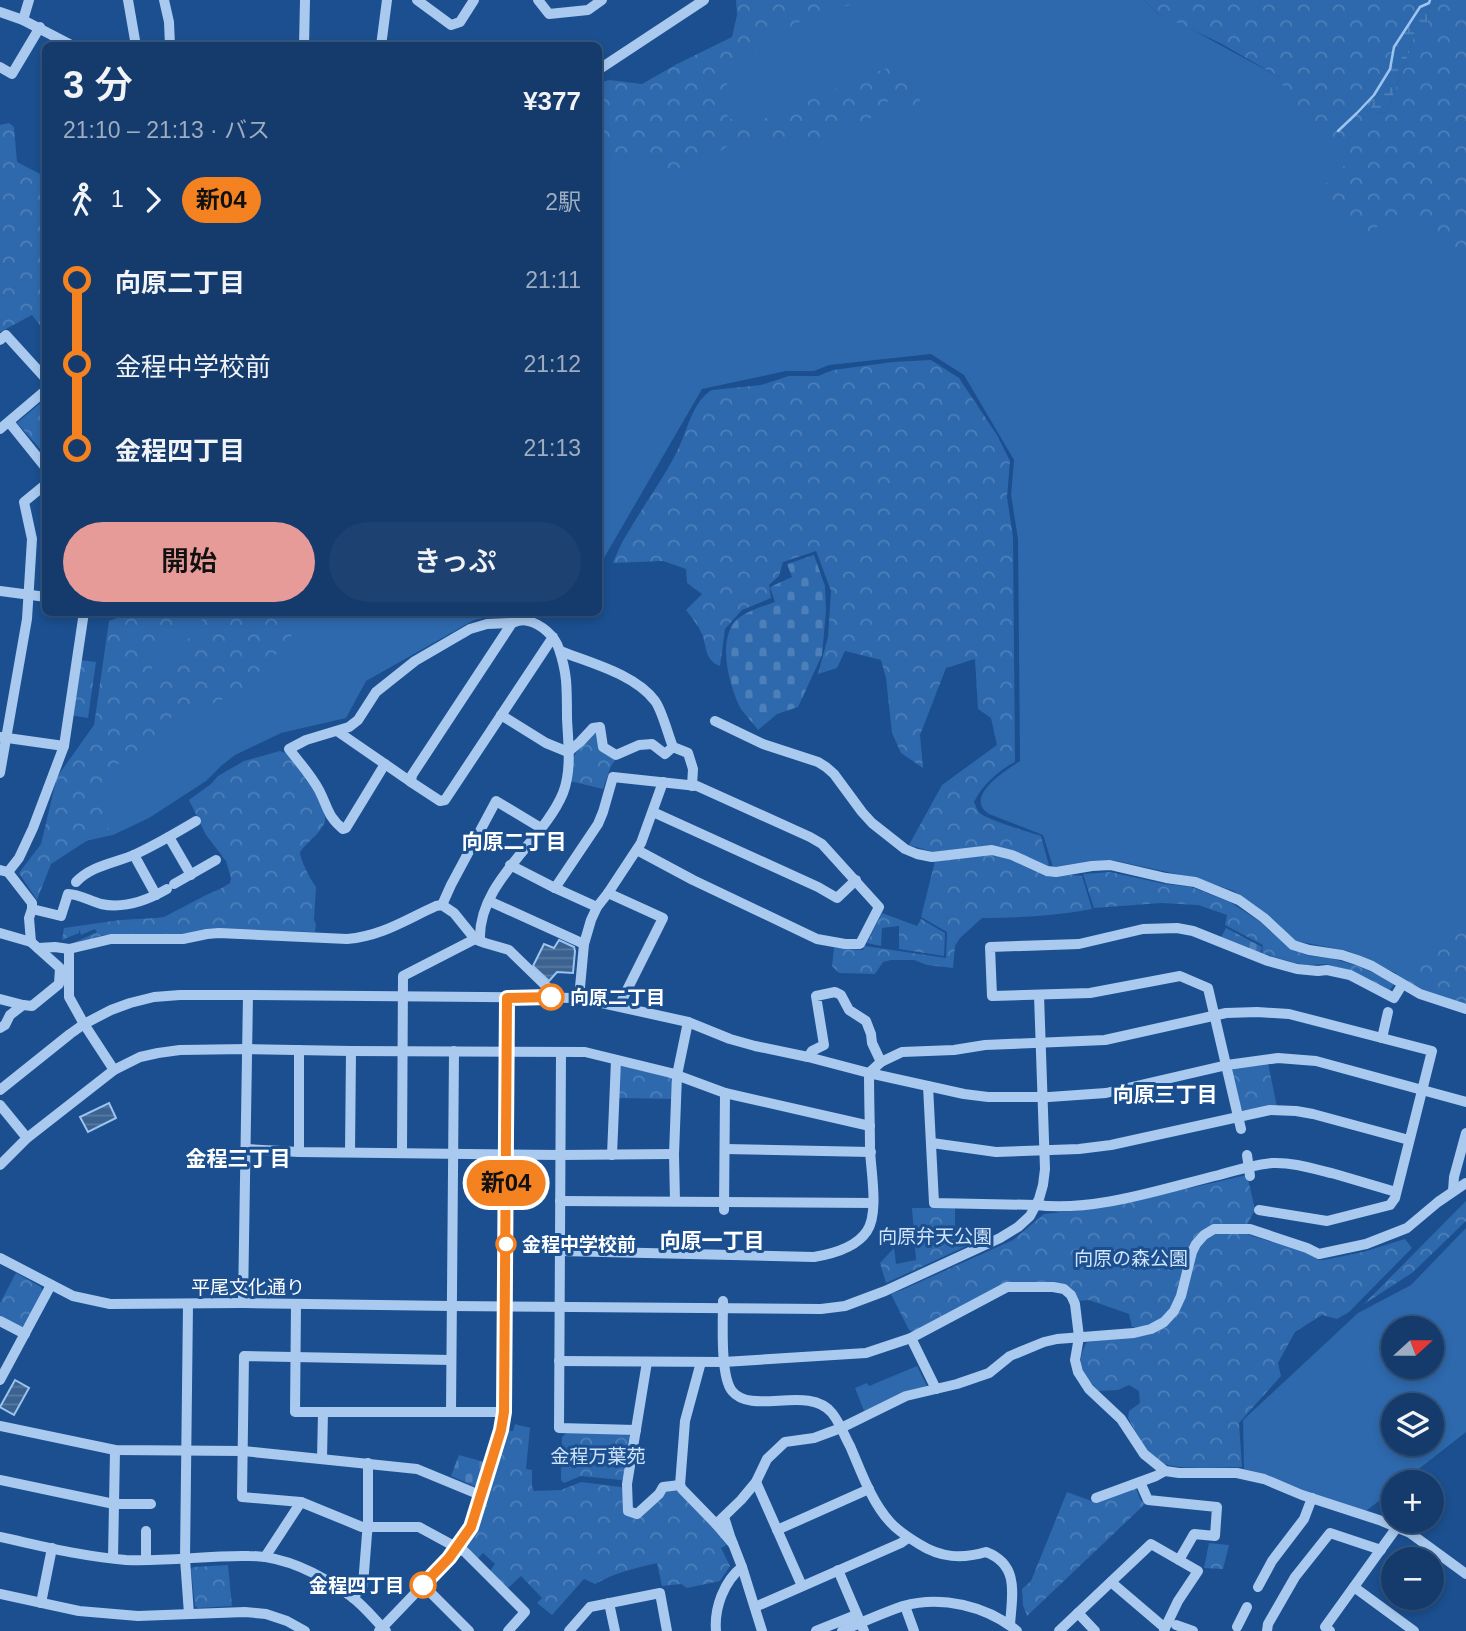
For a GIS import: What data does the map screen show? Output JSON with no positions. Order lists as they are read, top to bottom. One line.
{"streets":{"street":["平尾文化通り"]},"districts":["向原二丁目","向原三丁目","金程三丁目","向原一丁目"],"parks":["向原弁天公園","向原の森公園","金程万葉苑"],"places":["向原二丁目","金程中学校前","金程四丁目"],"lines":["bus line 新04"],"north":"right","page":{"on_map":"新04","heading":["3 分","21:10 – 21:13 · バス","¥377"],"legs":["1","新04","2駅"],"list":[{"name":"向原二丁目","value":"21:11"},{"name":"金程中学校前","value":"21:12"},{"name":"金程四丁目","value":"21:13"}],"buttons":["開始","きっぷ"],"map_buttons":["+","−"]}}
